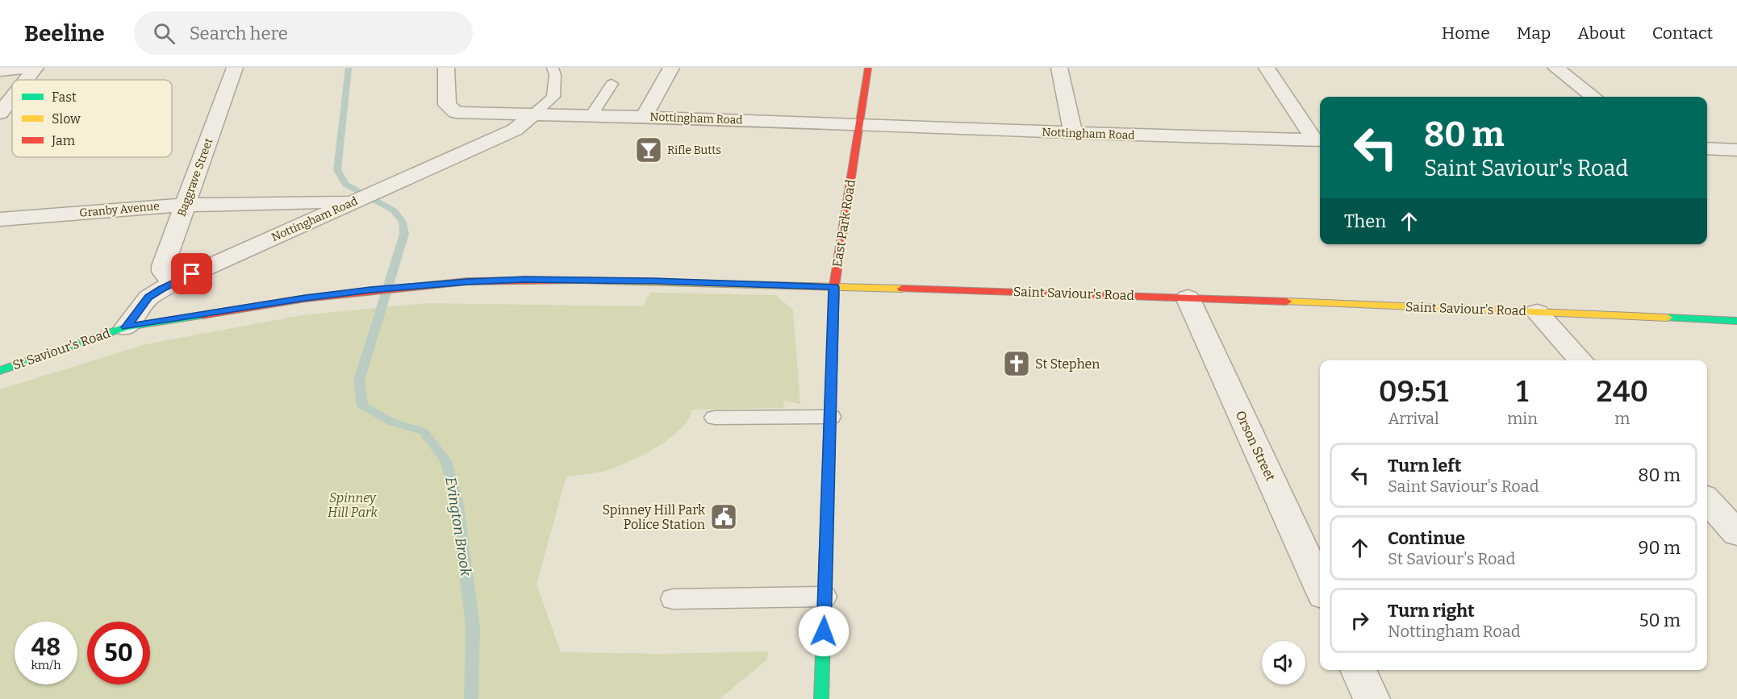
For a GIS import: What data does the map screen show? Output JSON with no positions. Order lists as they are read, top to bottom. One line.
{"streets":{"street":["Nottingham Road","Baggrave Street","Granby Avenue","East Park Road","Saint Saviour's Road","St Saviour's Road","Orson Street"]},"crossings":[["Nottingham Road","Baggrave Street"],["Nottingham Road","Granby Avenue"],["Nottingham Road","East Park Road"],["Nottingham Road","St Saviour's Road"],["Baggrave Street","Granby Avenue"],["East Park Road","Saint Saviour's Road"],["Saint Saviour's Road","St Saviour's Road"],["Saint Saviour's Road","Orson Street"]],"water":["Evington Brook"],"parks":["Spinney Hill Park"],"places":{"bar":["Rifle Butts"],"church":["St Stephen"],"public building":["Spinney Hill Park Police Station"]},"legend":["Fast","Slow","Jam"],"page":{"header":"Beeline","search":"Search here","nav":["Home","Map","About","Contact"],"turn":["80 m","Saint Saviour's Road"],"then":"Then","eta":["09:51","Arrival","1","min","240","m"],"list":[{"name":"Turn left","note":"Saint Saviour's Road","value":"80 m"},{"name":"Continue","note":"St Saviour's Road","value":"90 m"},{"name":"Turn right","note":"Nottingham Road","value":"50 m"}],"speed":"48 km/h","limit":"50"}}
